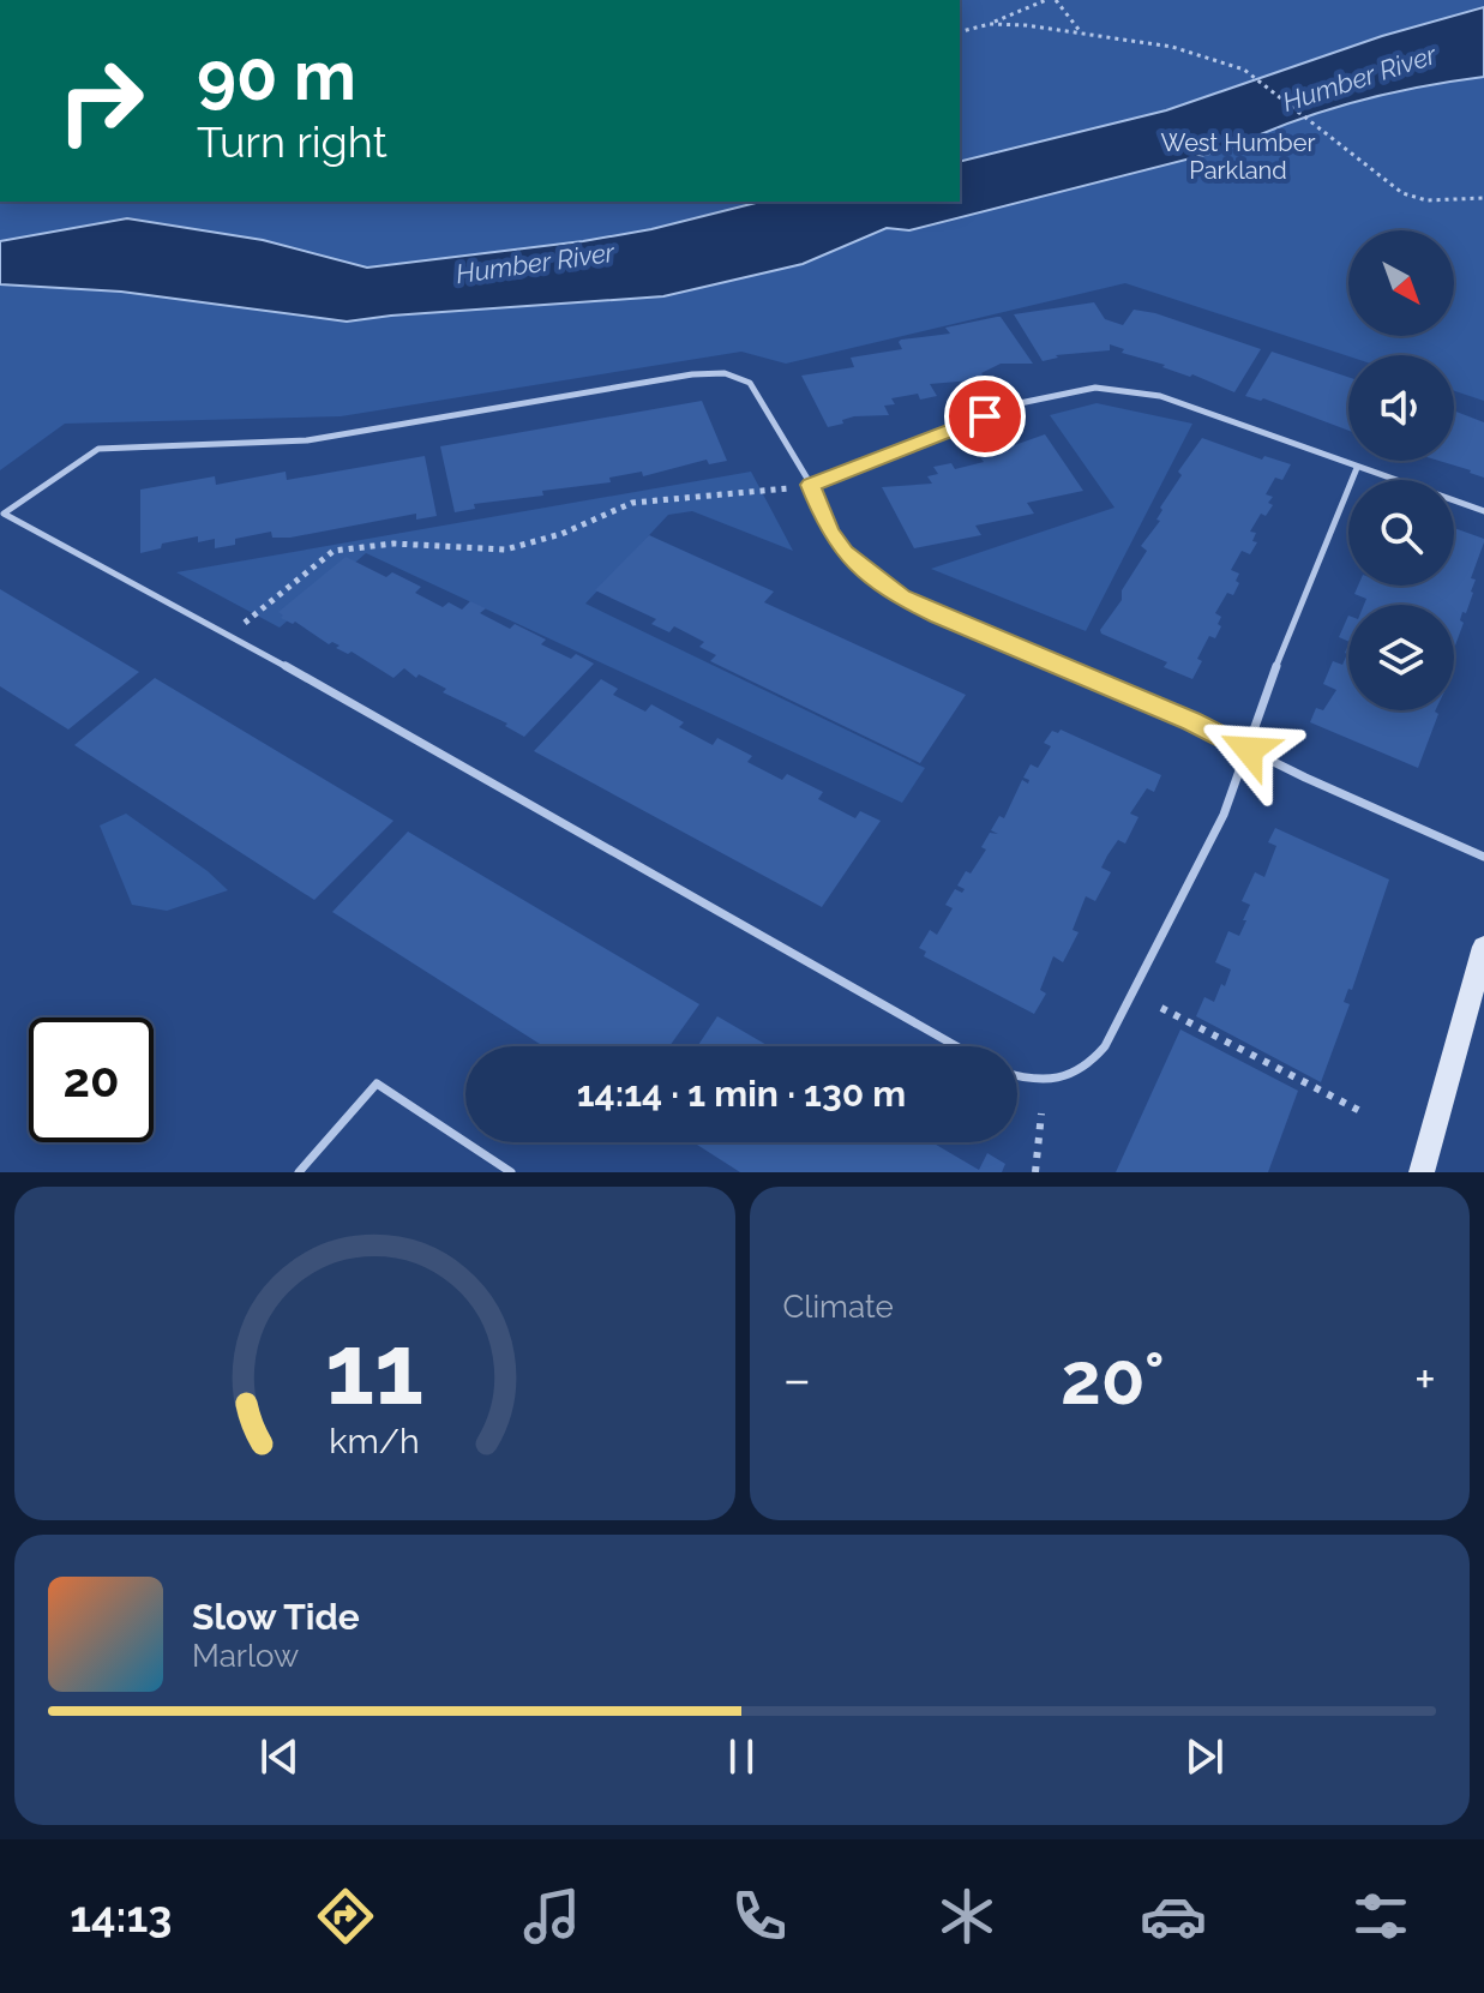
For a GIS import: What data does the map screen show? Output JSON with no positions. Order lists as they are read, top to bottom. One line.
{"water":["Humber River"],"parks":["West Humber Parkland"],"north":"bottom right","page":{"turn":["90 m","Turn right"],"limit":"20","trip":"14:14 · 1 min · 130 m","tile":"Climate","heat":["−","20°","+"],"song":["Slow Tide","Marlow"],"tabs":"14:13","gauge":["11","km/h"]}}
